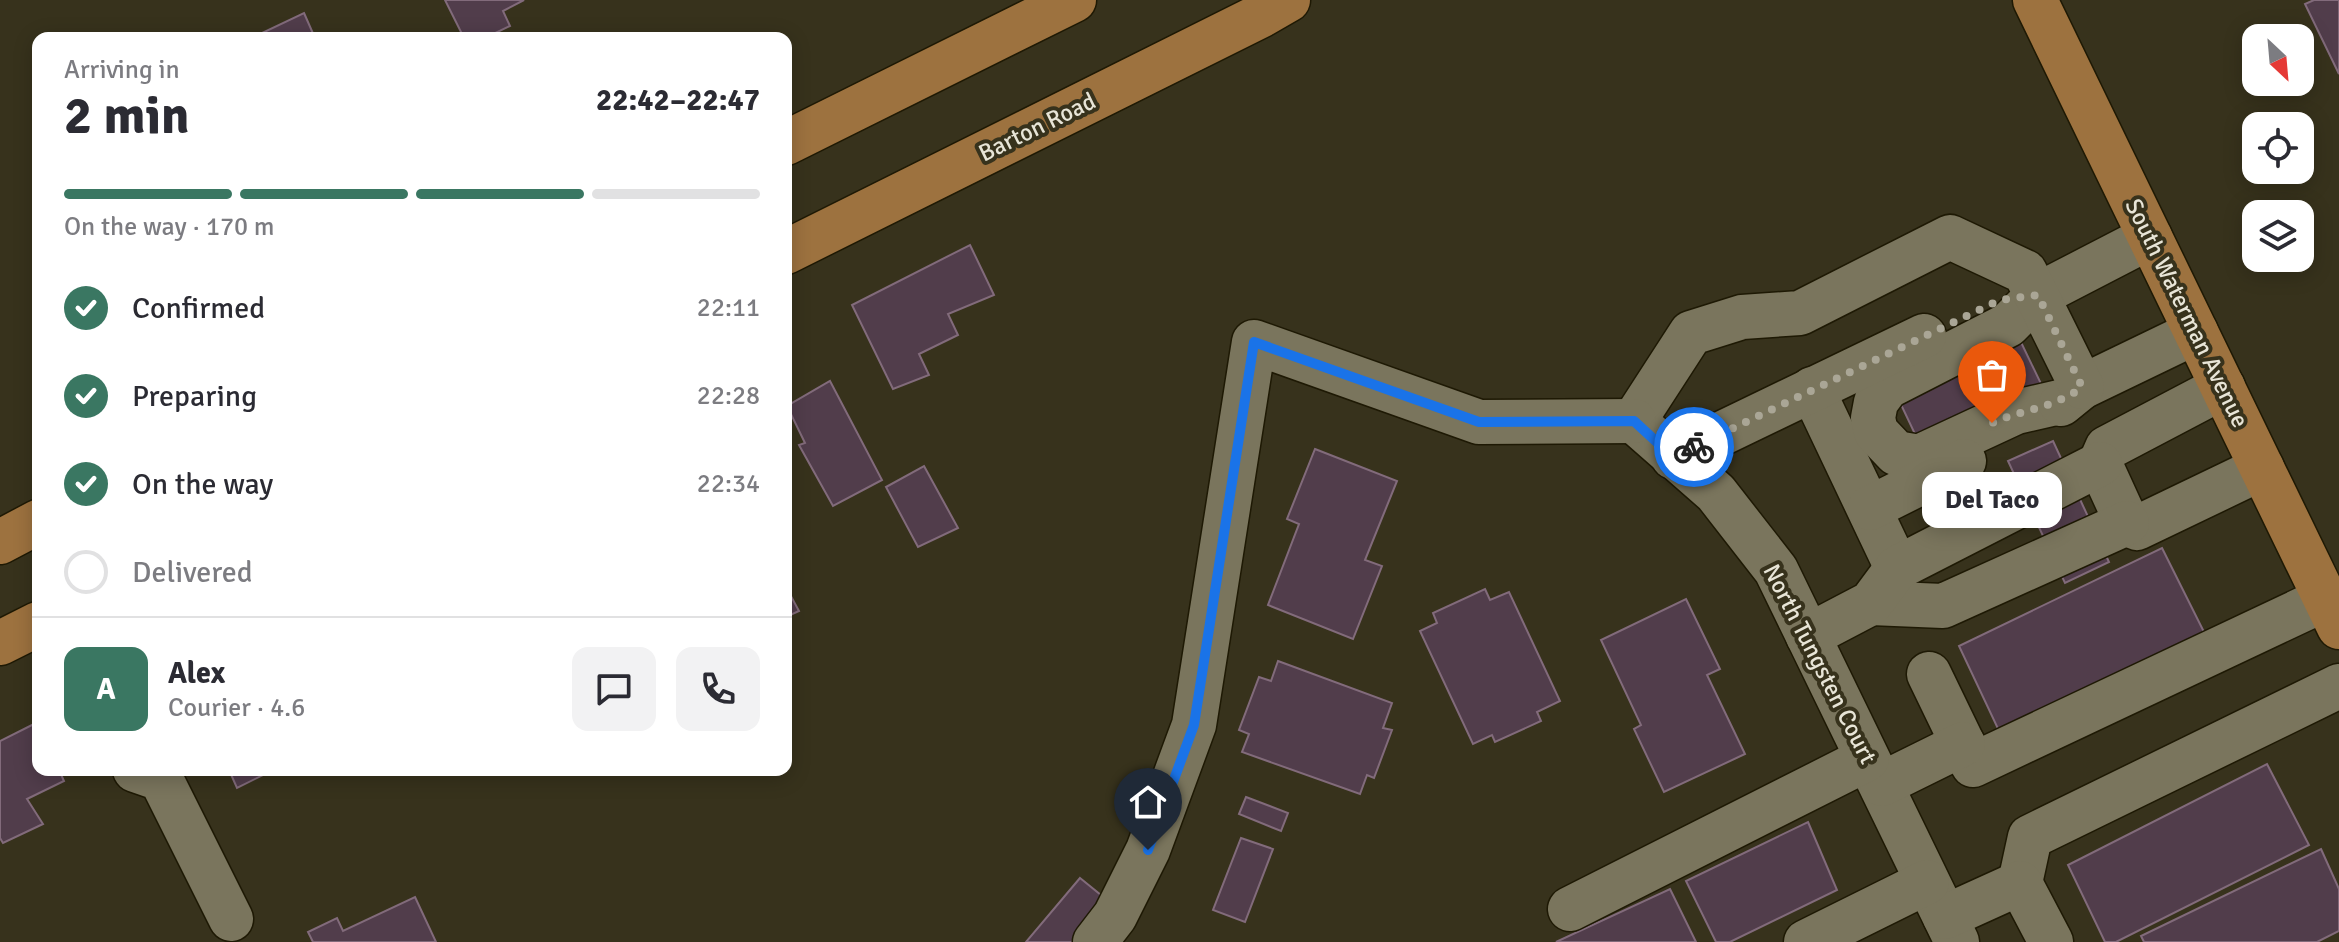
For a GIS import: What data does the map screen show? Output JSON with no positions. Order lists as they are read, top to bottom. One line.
{"streets":{"main road":["Barton Road","South Waterman Avenue"],"street":["North Tungsten Court"]},"places":["Del Taco"],"north":"bottom right","page":{"heading":["2 min","Arriving in","22:42–22:47"],"panel":["Alex","Courier · 4.6"],"bar":"On the way · 170 m","list":[["Confirmed","22:11"],["Preparing","22:28"],["On the way","22:34"],"Delivered"],"bubble":"Del Taco","round":"A"}}
